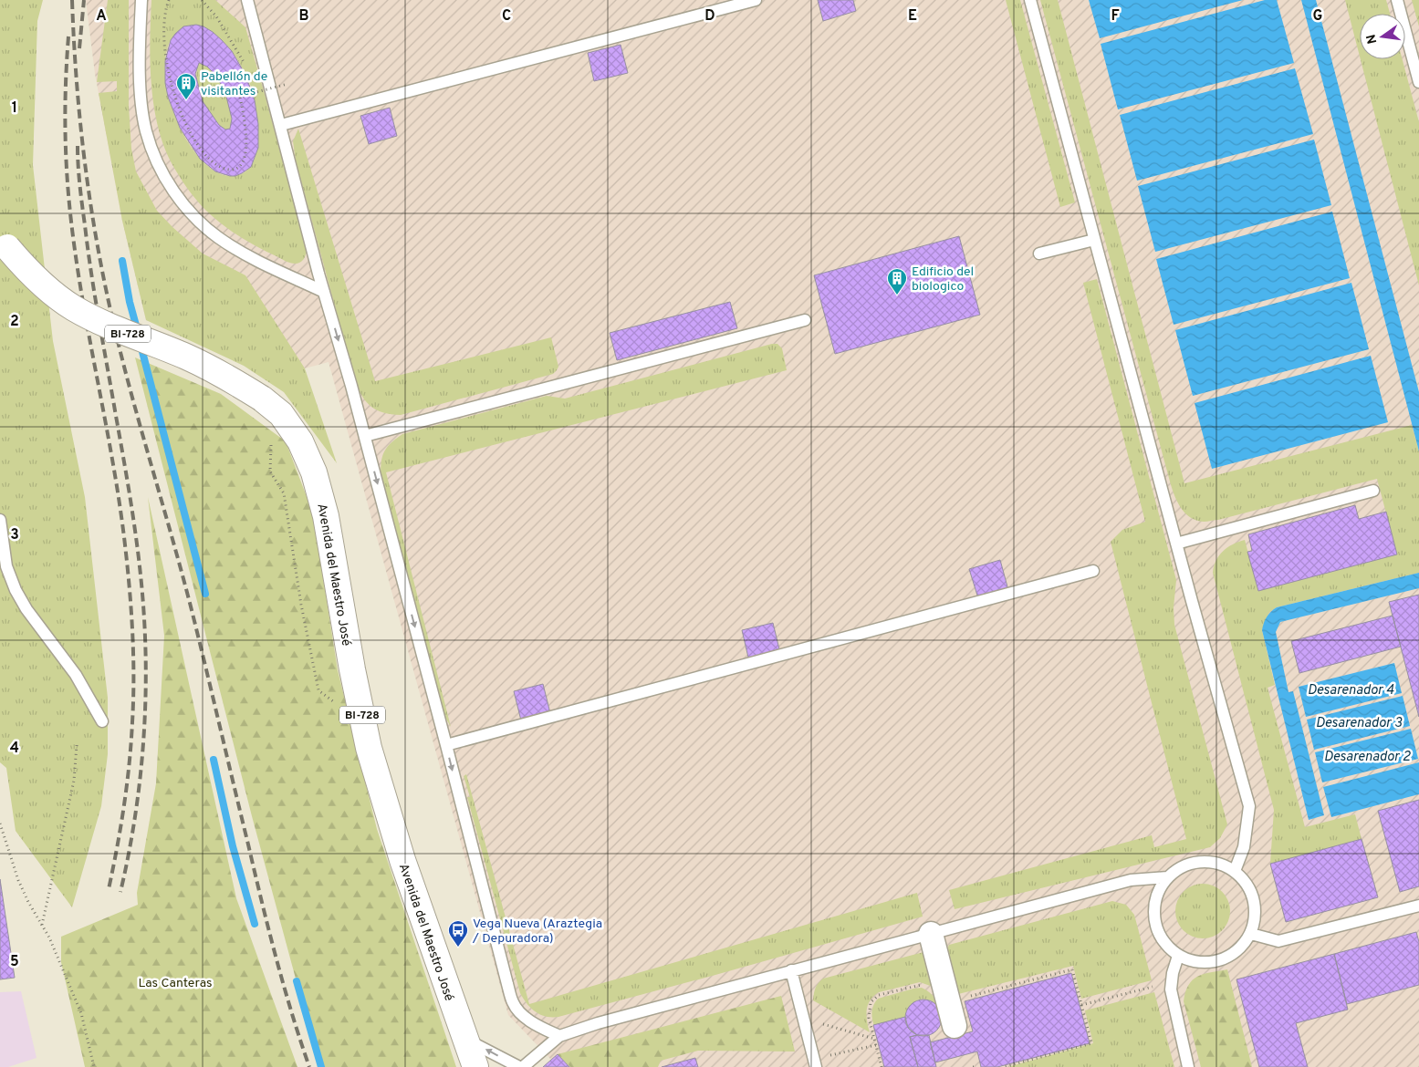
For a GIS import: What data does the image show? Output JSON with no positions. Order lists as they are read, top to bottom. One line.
{"streets":{"main road":["BI-728","Avenida del Maestro José"]},"water":["Desarenador 4","Desarenador 3","Desarenador 2"],"parks":["Las Canteras"],"places":{"building":["Pabellón de visitantes","Edificio del biologico"],"bus stop":["Vega Nueva (Araztegia / Depuradora)"]},"north":"left","grid":{"columns":["A","B","C","D","E","F","G"],"rows":["1","2","3","4","5"]}}
